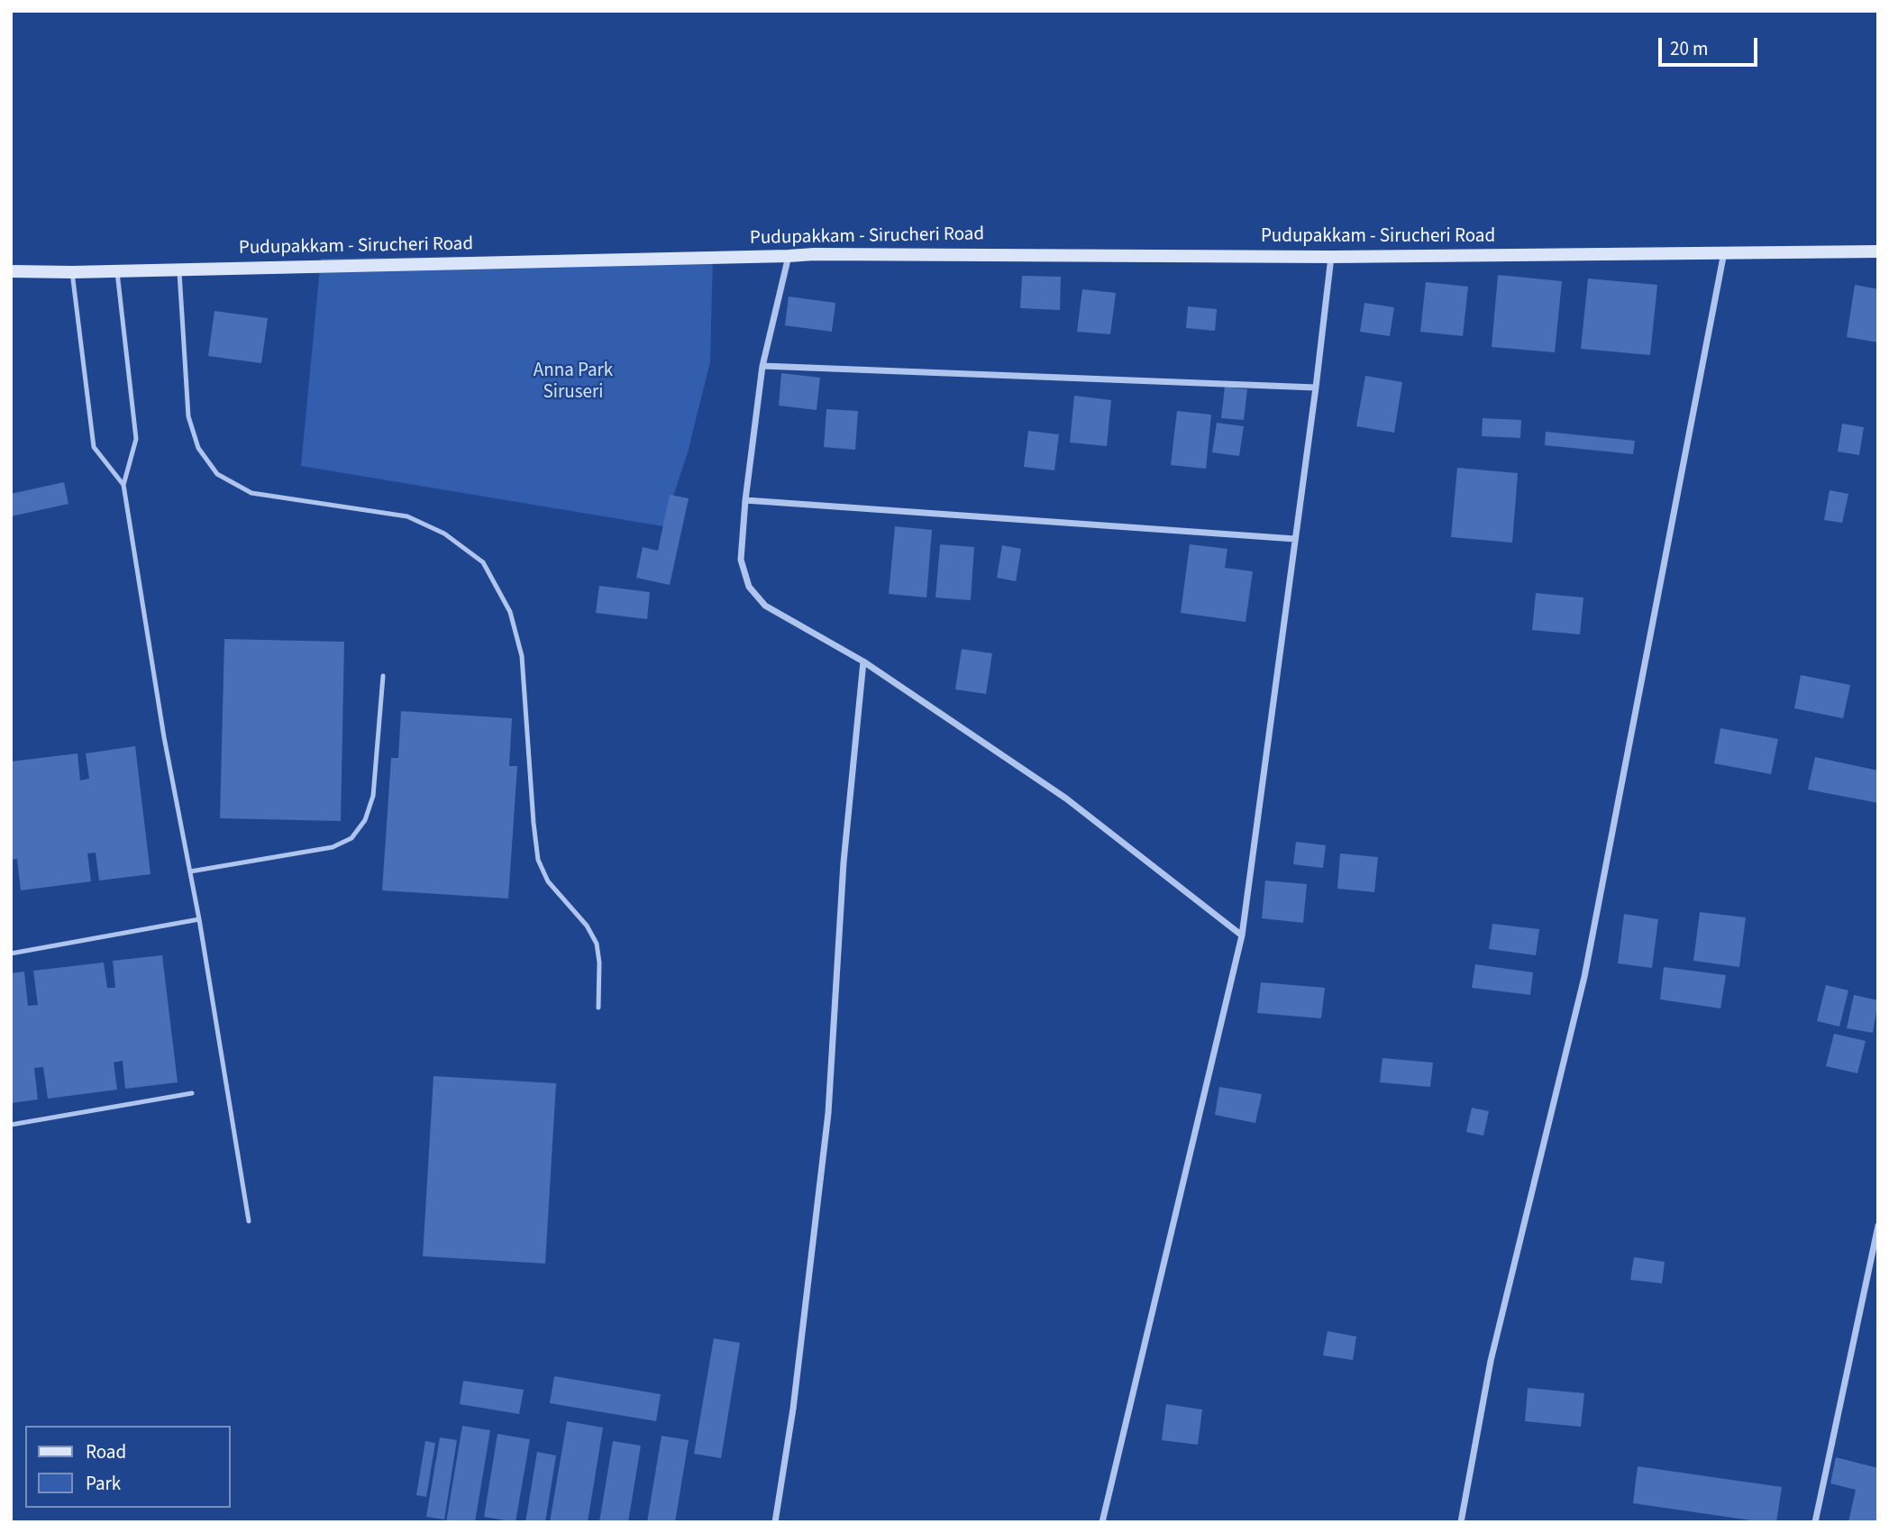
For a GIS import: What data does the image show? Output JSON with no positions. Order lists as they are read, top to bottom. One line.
{"streets":{"street":["Pudupakkam - Sirucheri Road"]},"parks":["Anna Park Siruseri"],"legend":["Road","Park"],"scale_bar":"20 m"}
